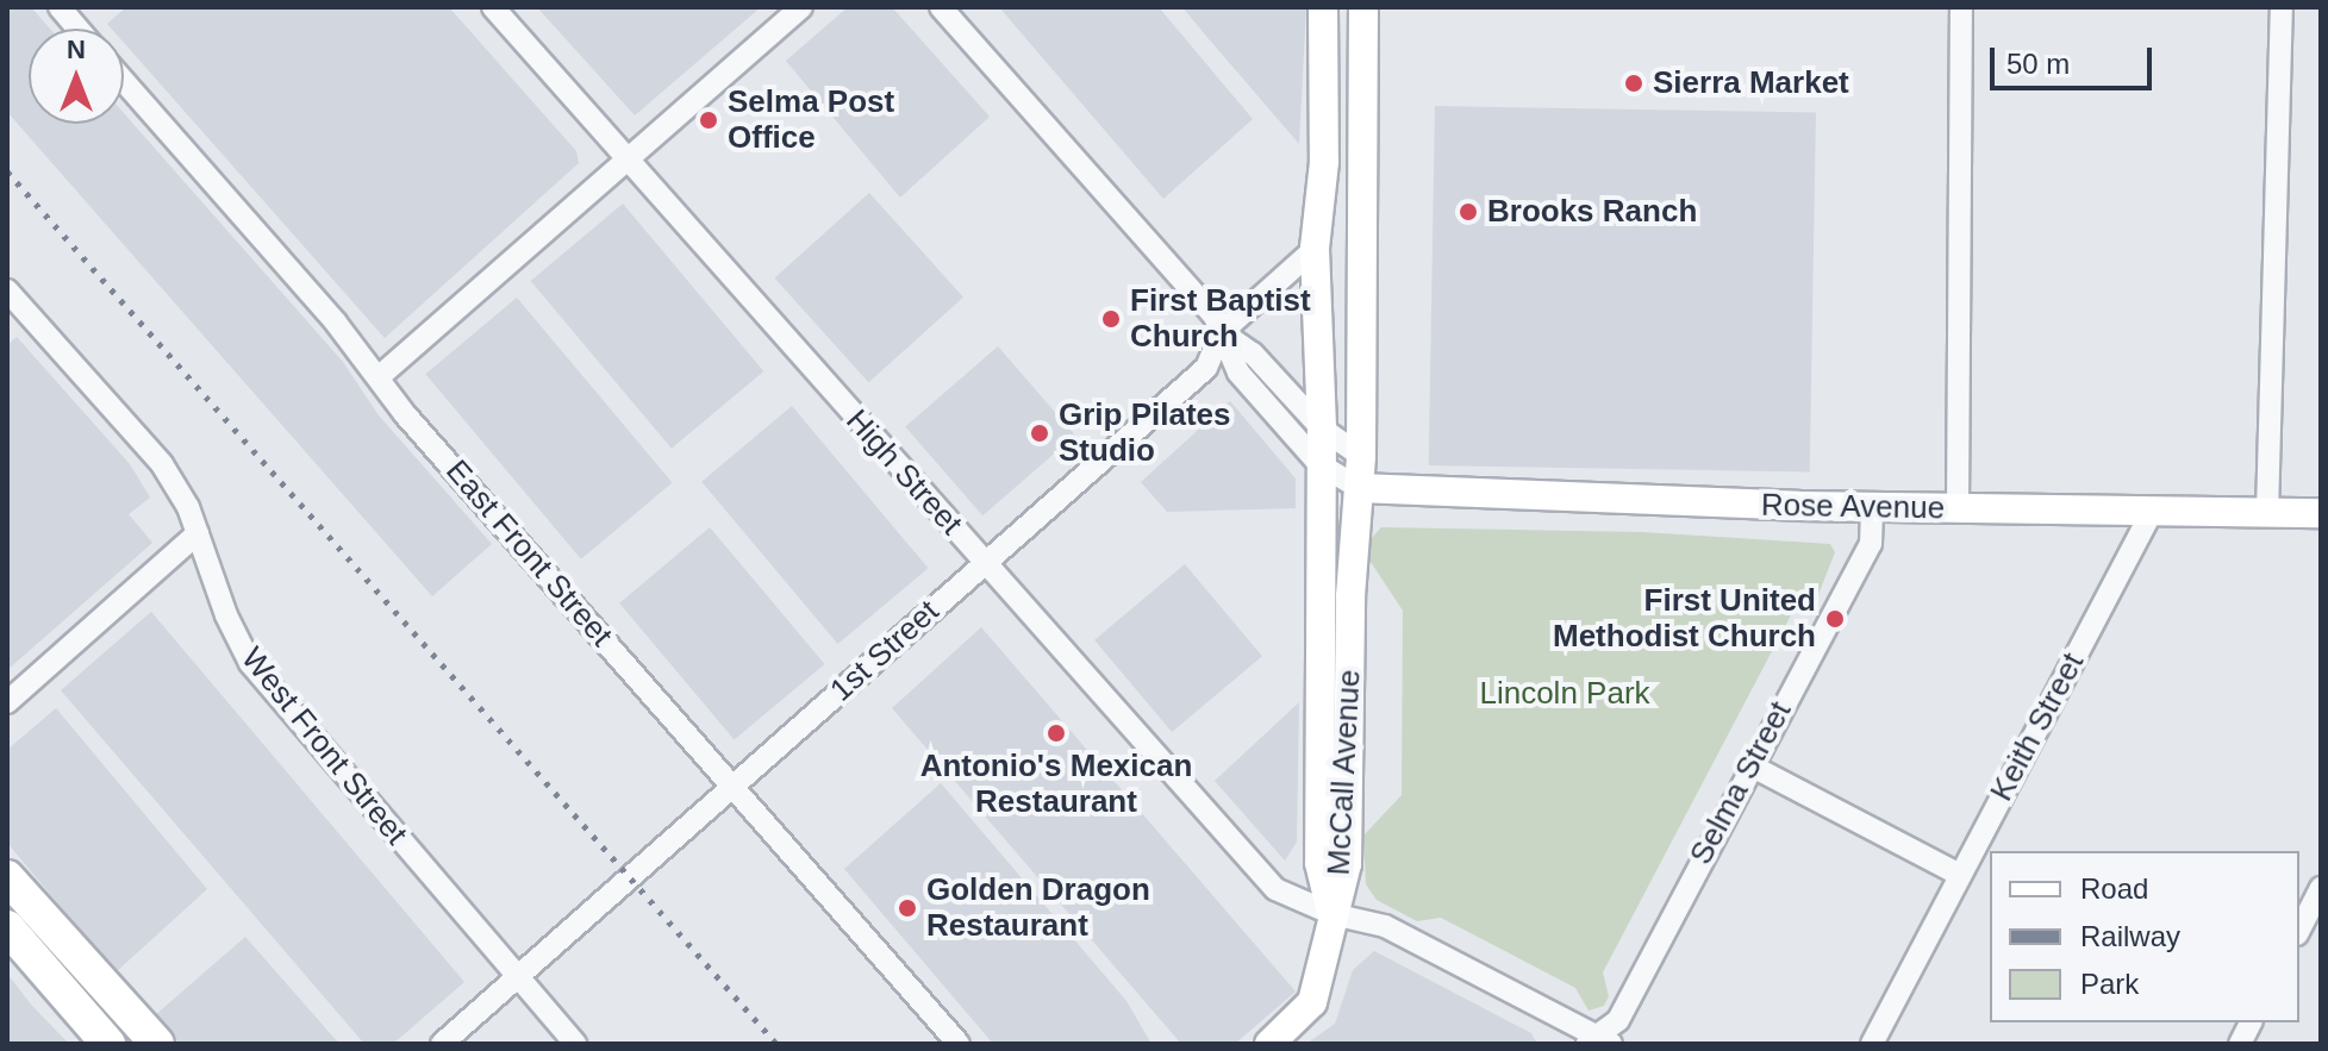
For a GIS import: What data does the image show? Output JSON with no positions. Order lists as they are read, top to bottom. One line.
{"streets":{"main road":["Rose Avenue","McCall Avenue"],"street":["High Street","East Front Street","1st Street","Keith Street","West Front Street","Selma Street"]},"crossings":[["High Street","1st Street"],["High Street","McCall Avenue"],["High Street","Selma Street"],["Rose Avenue","Keith Street"],["Rose Avenue","McCall Avenue"],["Rose Avenue","Selma Street"],["East Front Street","1st Street"],["1st Street","West Front Street"],["1st Street","McCall Avenue"]],"parks":["Lincoln Park"],"places":["Sierra Market","Selma Post Office","Brooks Ranch","First Baptist Church","Grip Pilates Studio","First United Methodist Church","Antonio's Mexican Restaurant","Golden Dragon Restaurant"],"legend":["Road","Railway","Park"],"scale_bar":"50 m","north":"top"}
